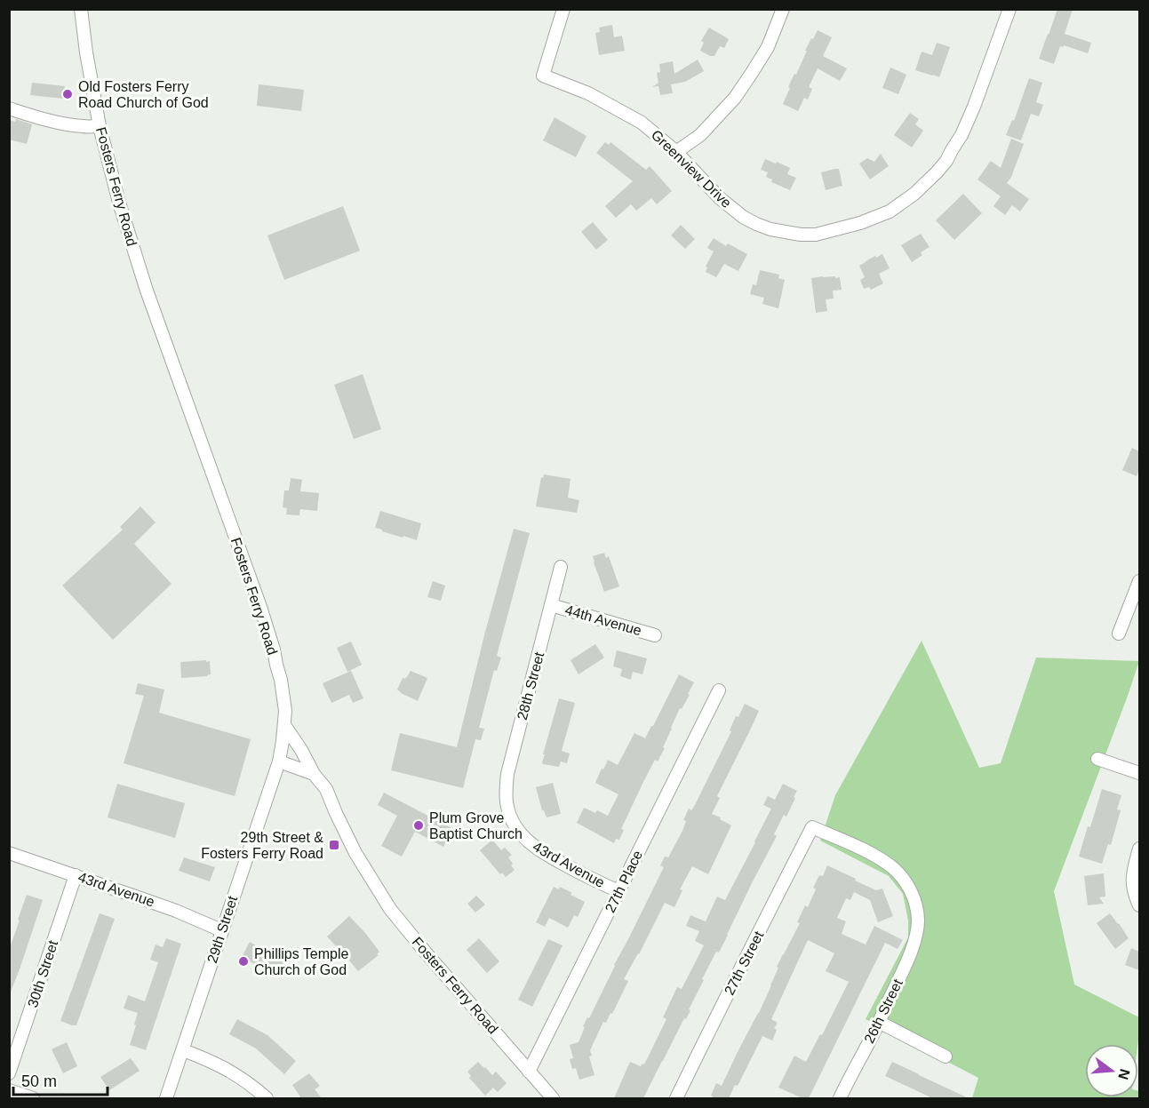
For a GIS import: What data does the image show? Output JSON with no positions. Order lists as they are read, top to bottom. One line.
{"streets":{"street":["Greenview Drive","Fosters Ferry Road","44th Avenue","28th Street","43rd Avenue","27th Place","29th Street","27th Street","30th Street","26th Street"]},"crossings":[["Fosters Ferry Road","27th Place"],["Fosters Ferry Road","29th Street"],["44th Avenue","28th Street"],["28th Street","43rd Avenue"],["43rd Avenue","27th Place"],["43rd Avenue","29th Street"],["43rd Avenue","30th Street"],["27th Street","26th Street"]],"places":{"other":["Old Fosters Ferry Road Church of God","Plum Grove Baptist Church","Phillips Temple Church of God"],"transit":["29th Street & Fosters Ferry Road"]},"scale_bar":"50 m","north":"right"}
